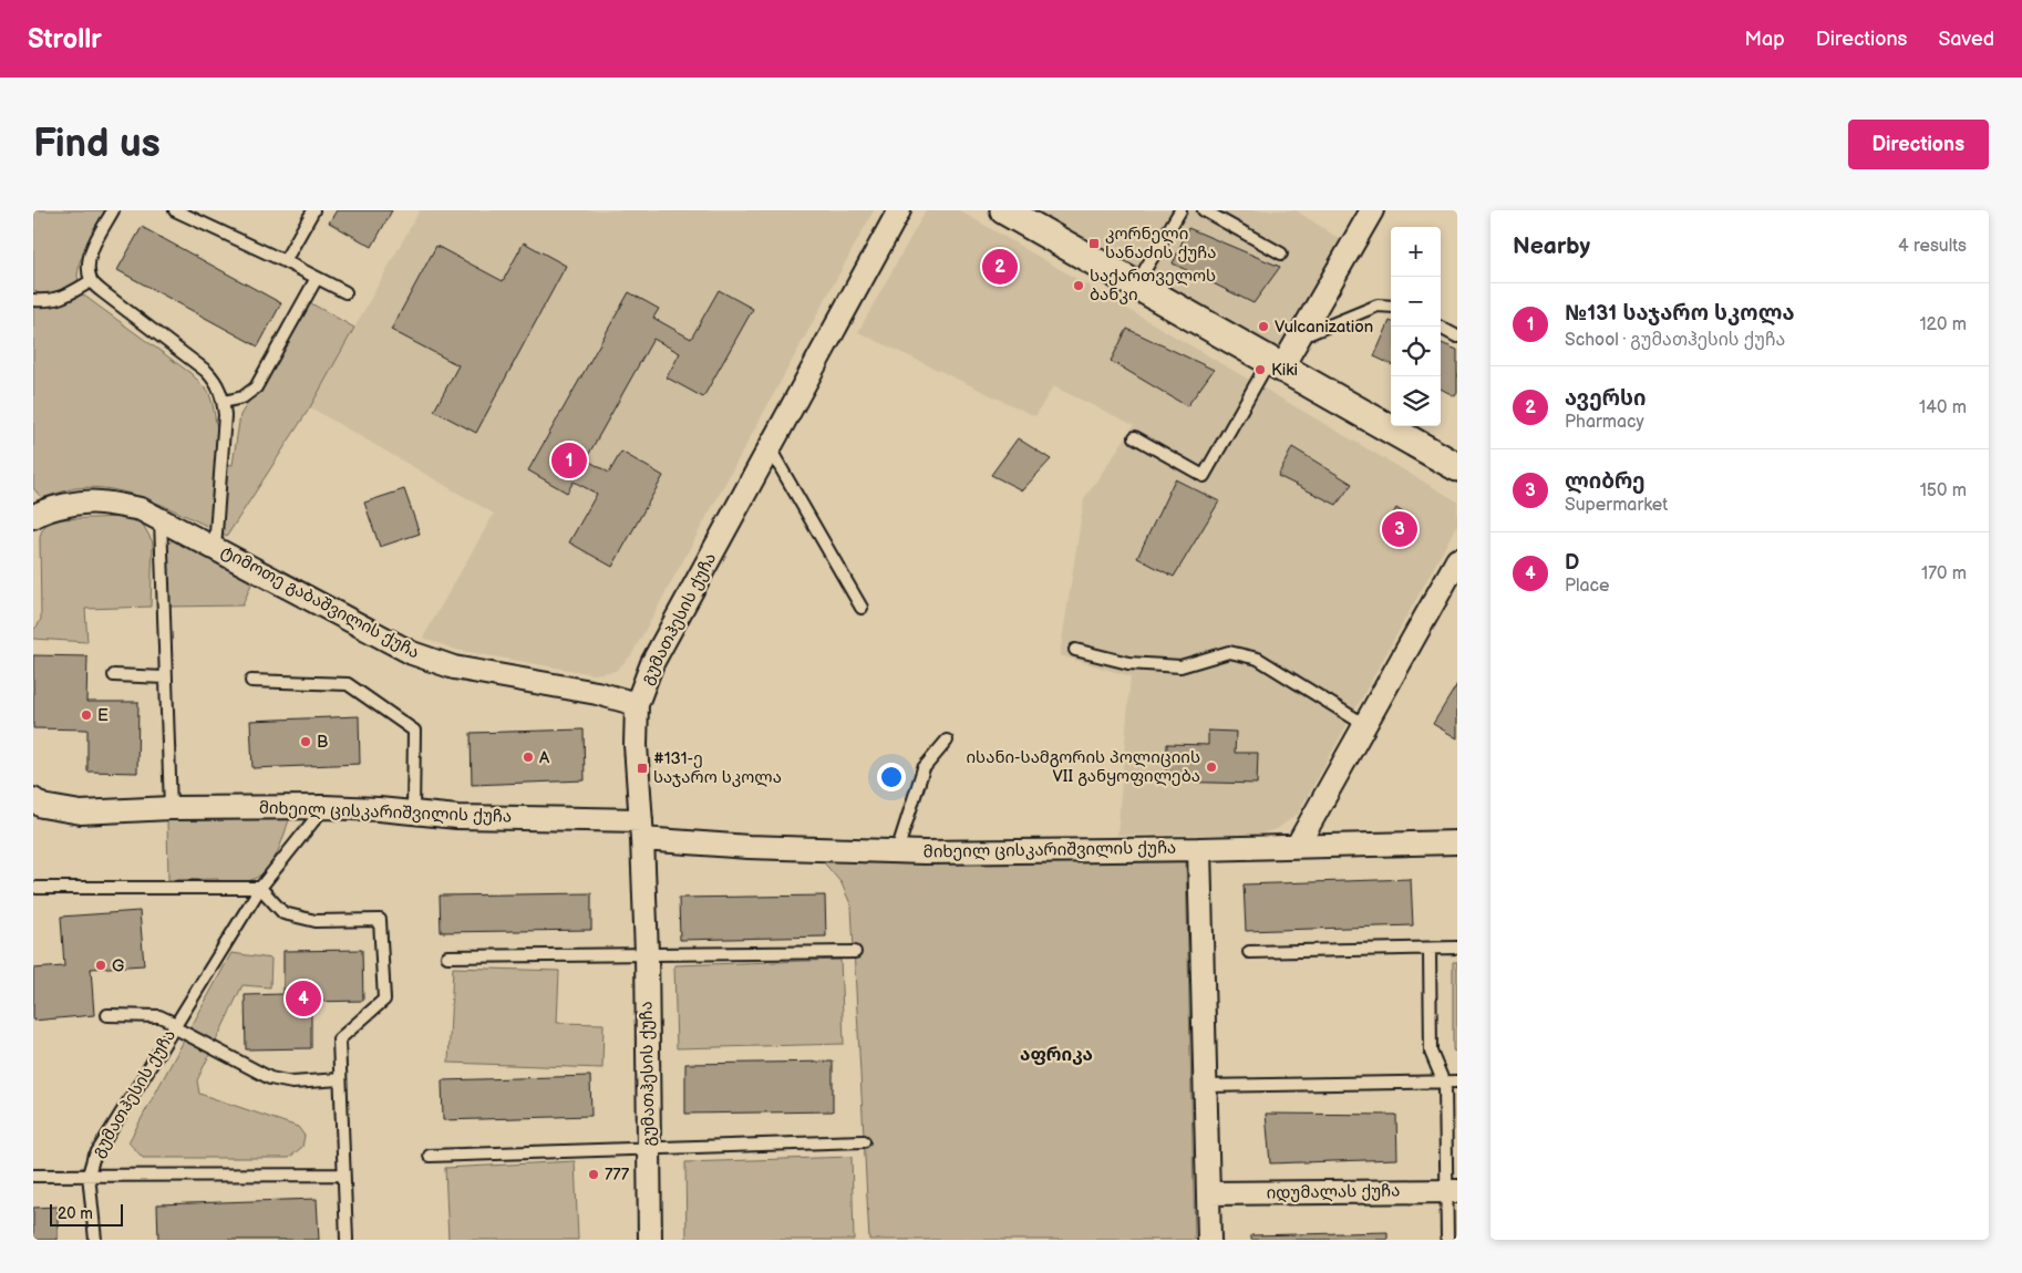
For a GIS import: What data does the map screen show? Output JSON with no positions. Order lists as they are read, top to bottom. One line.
{"streets":{"street":["ტიმოთე გაბაშვილის ქუჩა","გუმათჰესის ქუჩა","მიხეილ ცისკარიშვილის ქუჩა","იდუმალას ქუჩა"]},"crossings":[["ტიმოთე გაბაშვილის ქუჩა","გუმათჰესის ქუჩა"],["გუმათჰესის ქუჩა","მიხეილ ცისკარიშვილის ქუჩა"]],"districts":["აფრიკა"],"places":{"transit":["კორნელი სანაძის ქუჩა","#131-ე საჯარო სკოლა"],"other":["საქართველოს ბანკი","Vulcanization","Kiki","E","B","A","ისანი-სამგორის პოლიციის VII განყოფილება","G","777"]},"scale_bar":"20 m","page":{"header":"Strollr","nav":["Map","Directions","Saved"],"buttons":"Directions","title":"Find us","heading":["Nearby","4 results"],"map_buttons":["+","−"],"pins":["2","1","3","4"],"list":[{"mark":"1","name":"№131 საჯარო სკოლა","note":"School · გუმათჰესის ქუჩა","value":"120 m"},{"mark":"2","name":"ავერსი","note":"Pharmacy","value":"140 m"},{"mark":"3","name":"ლიბრე","note":"Supermarket","value":"150 m"},{"mark":"4","name":"D","note":"Place","value":"170 m"}],"scale":"20 m"}}
